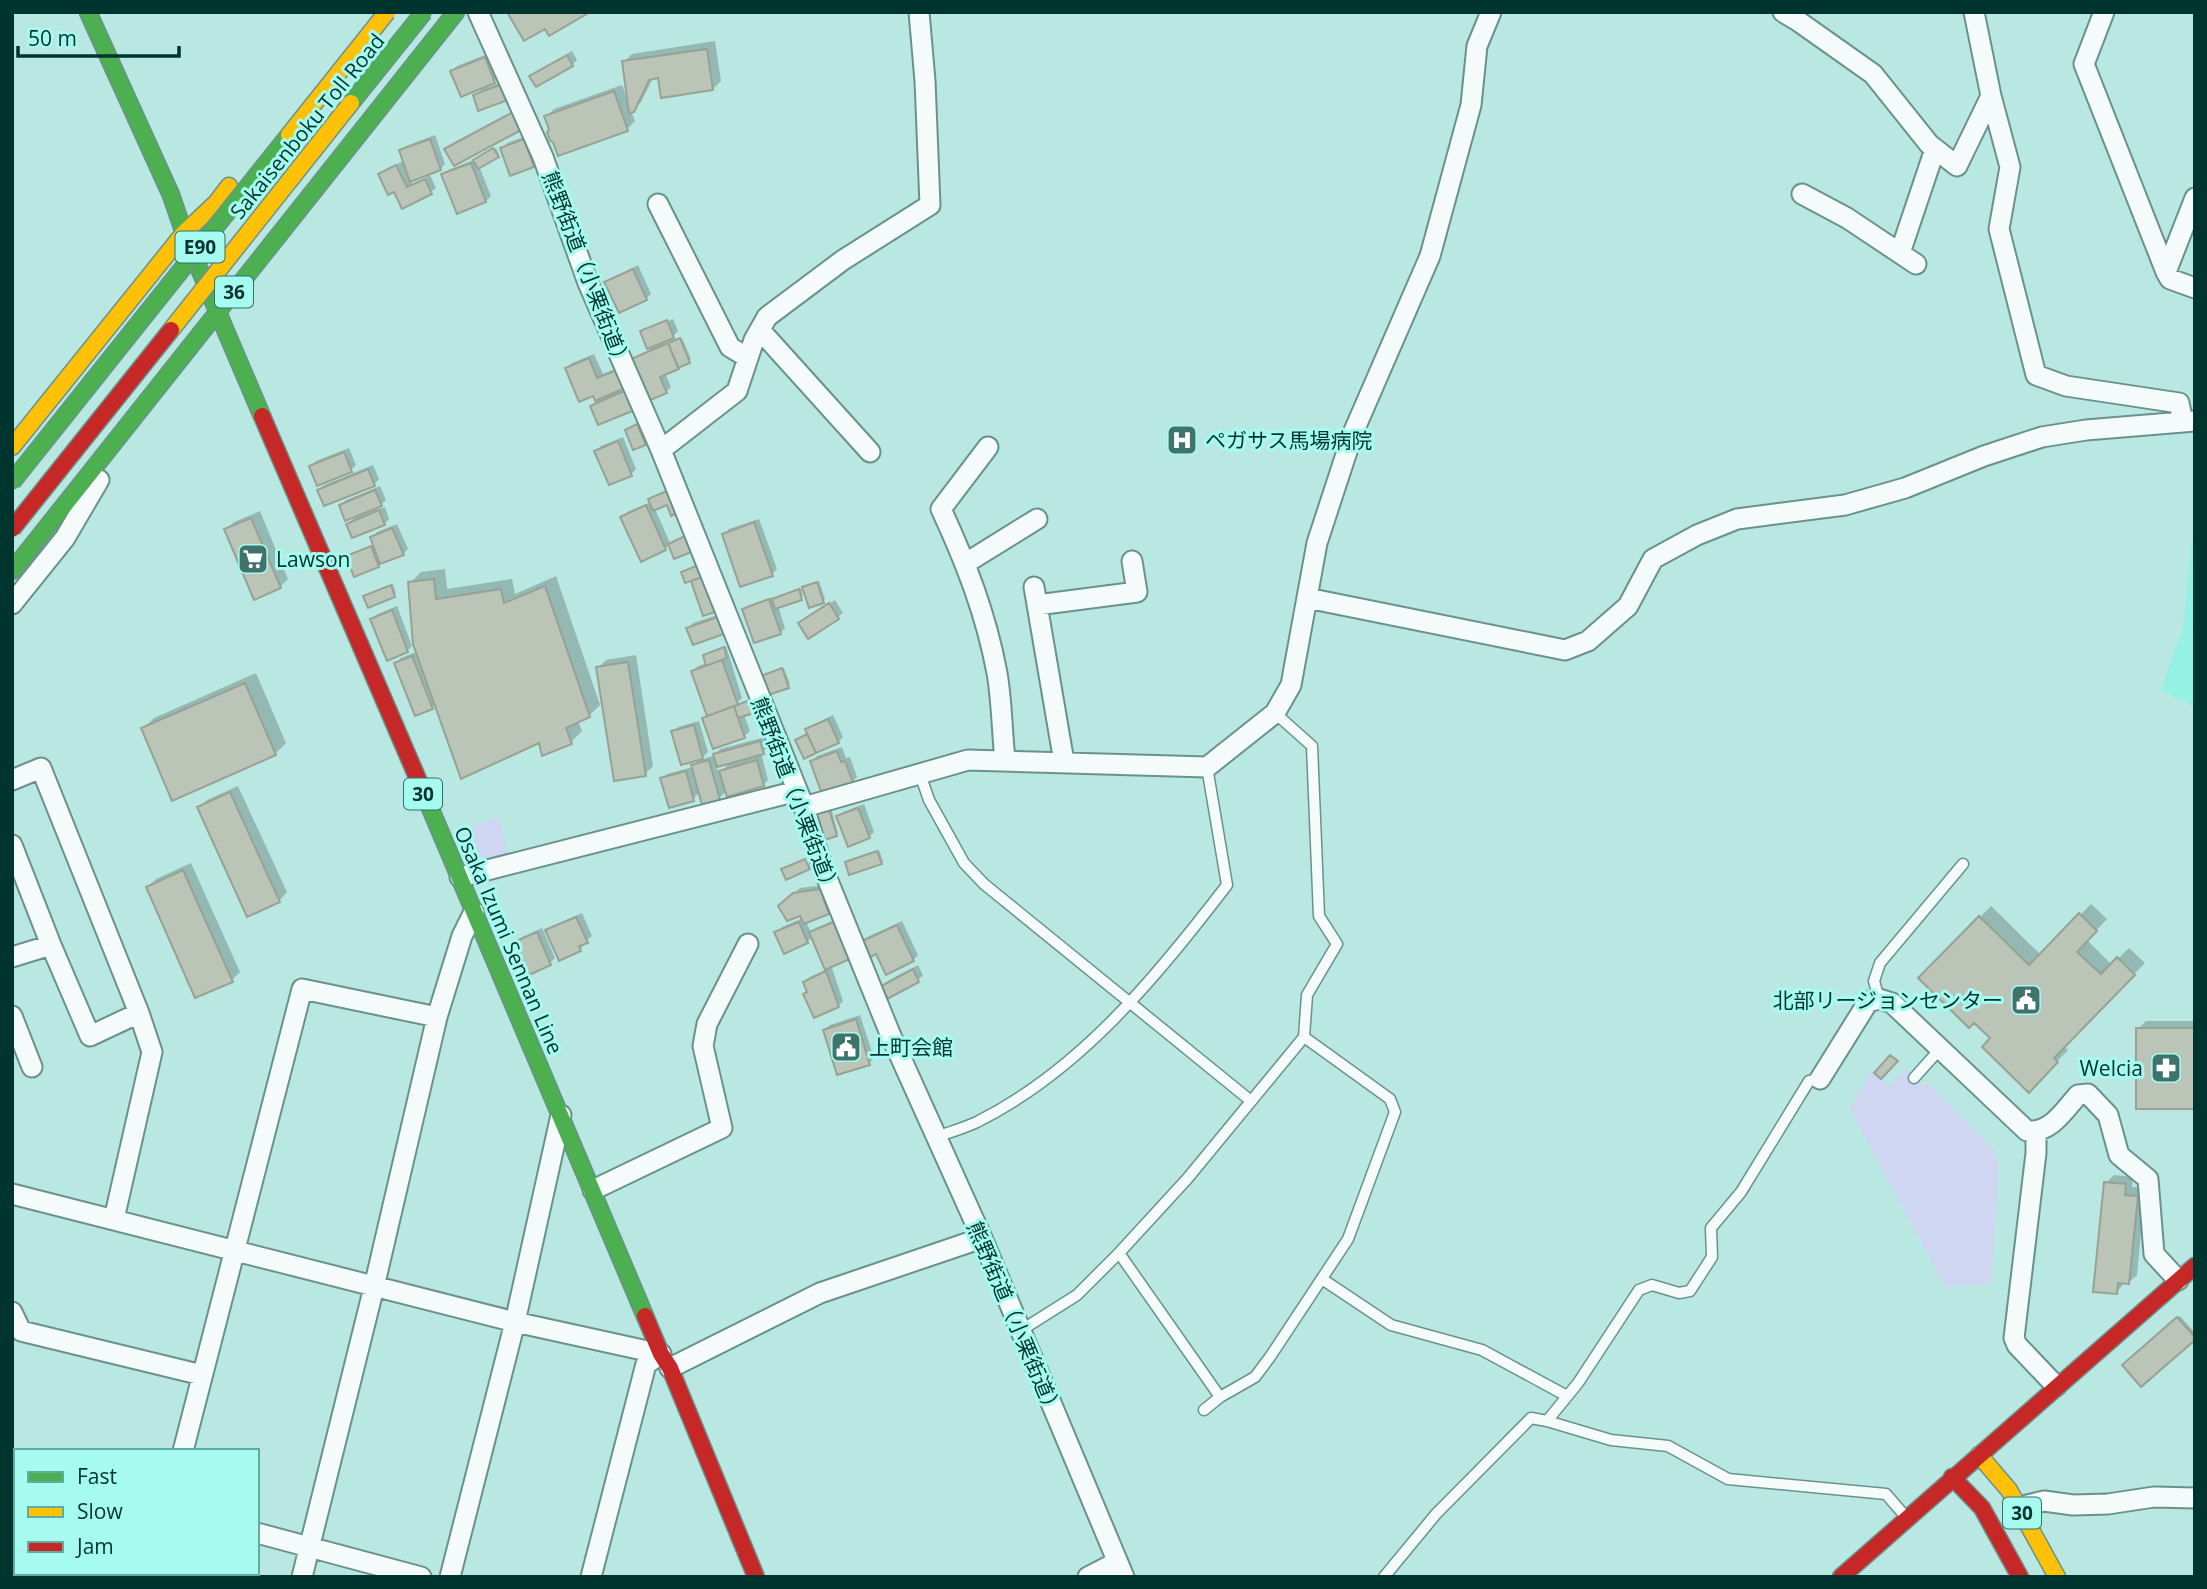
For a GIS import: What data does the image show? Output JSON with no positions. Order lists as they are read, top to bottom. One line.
{"streets":{"main road":["Sakaisenboku Toll Road","E90","36","30","Osaka Izumi Sennan Line"],"street":["熊野街道（小栗街道）"]},"crossings":[["36","Osaka Izumi Sennan Line"]],"places":{"hospital":["ペガサス馬場病院"],"supermarket":["Lawson"],"public building":["北部リージョンセンター","上町会館"],"pharmacy":["Welcia"]},"legend":["Fast","Slow","Jam"],"scale_bar":"50 m"}
